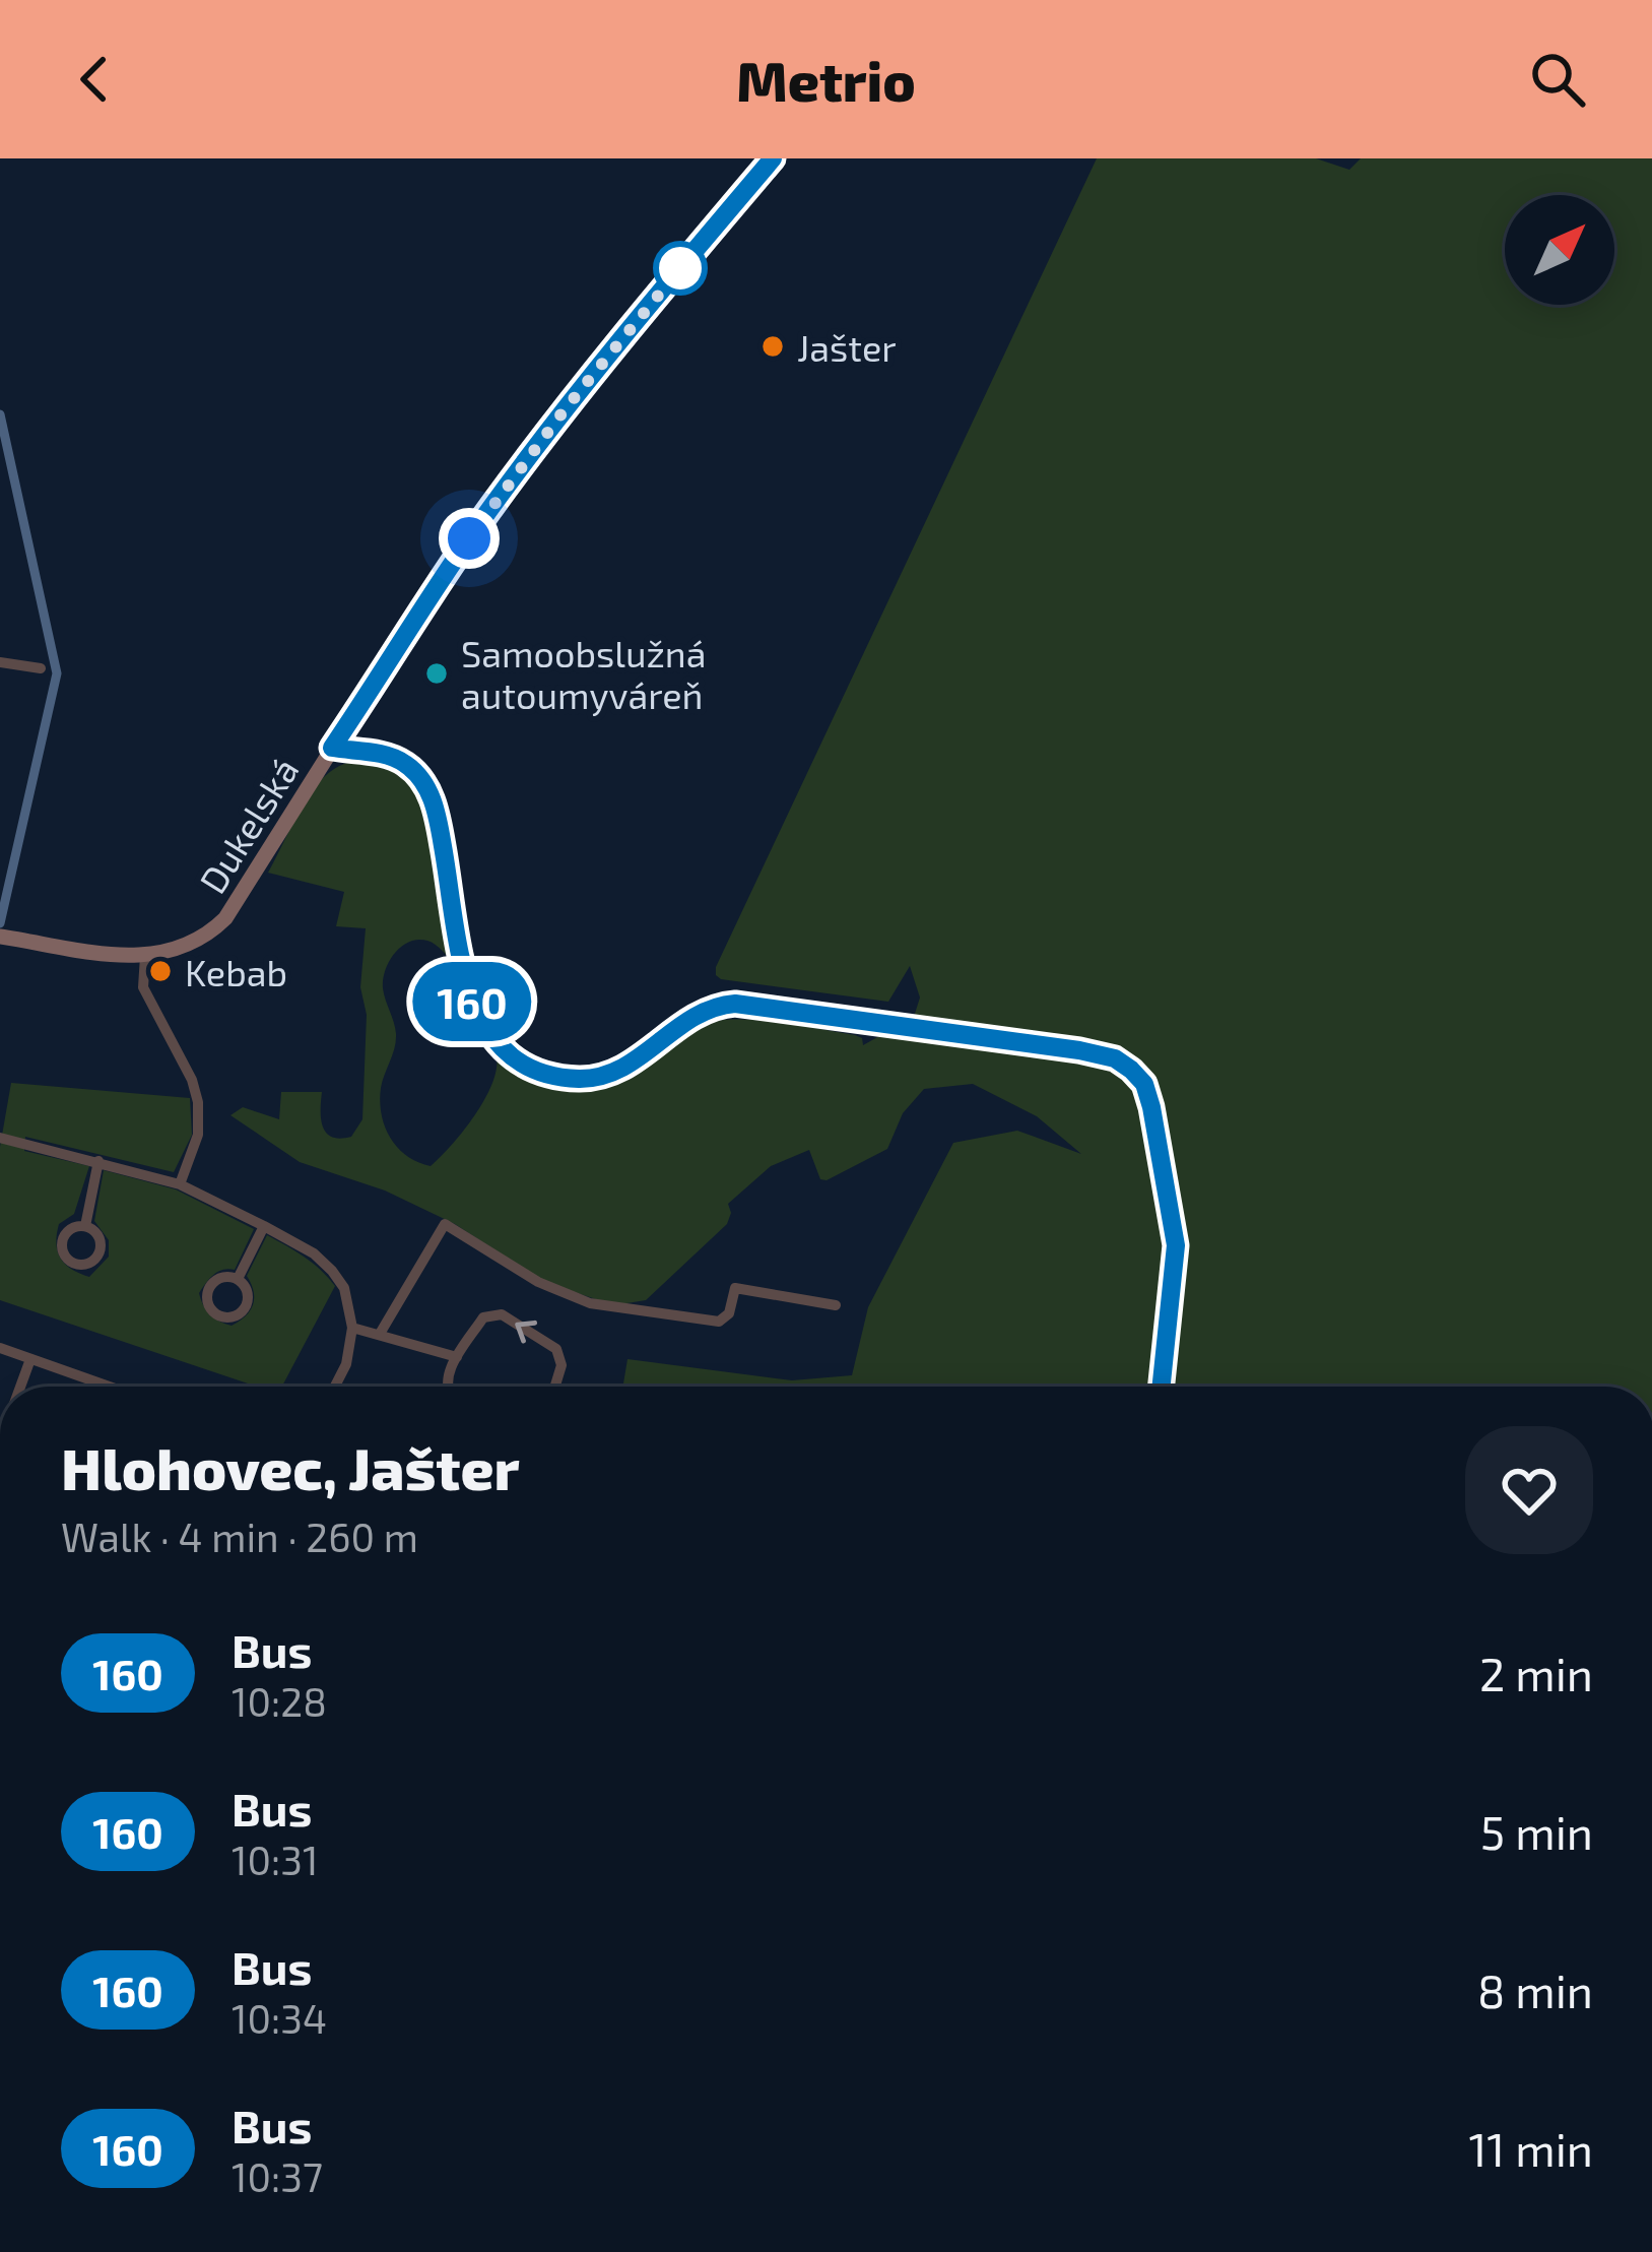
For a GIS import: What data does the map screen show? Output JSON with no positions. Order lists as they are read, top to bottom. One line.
{"streets":{"main road":["Dukelská"]},"places":["Jašter","Samoobslužná autoumyváreň","Kebab"],"lines":["bus line 160"],"north":"top right","page":{"header":"Metrio","on_map":"160","heading":["Hlohovec, Jašter","Walk · 4 min · 260 m"],"list":[{"mark":"160","name":"Bus","note":"10:28","value":"2 min"},{"mark":"160","name":"Bus","note":"10:31","value":"5 min"},{"mark":"160","name":"Bus","note":"10:34","value":"8 min"},{"mark":"160","name":"Bus","note":"10:37","value":"11 min"}]}}
